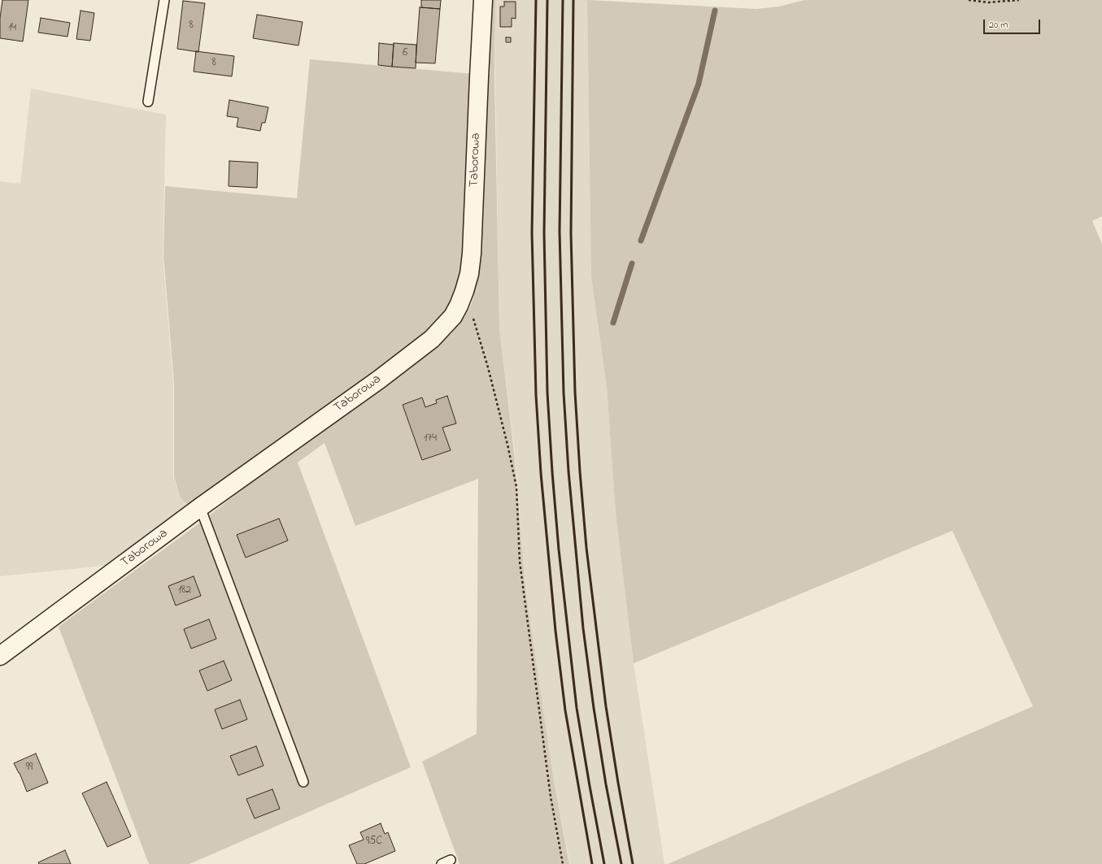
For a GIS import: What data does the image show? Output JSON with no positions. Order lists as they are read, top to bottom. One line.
{"streets":{"street":["Taborowa"]},"house_numbers":["8","14","6","8","174","182","99","95C"],"scale_bar":"20 m"}
